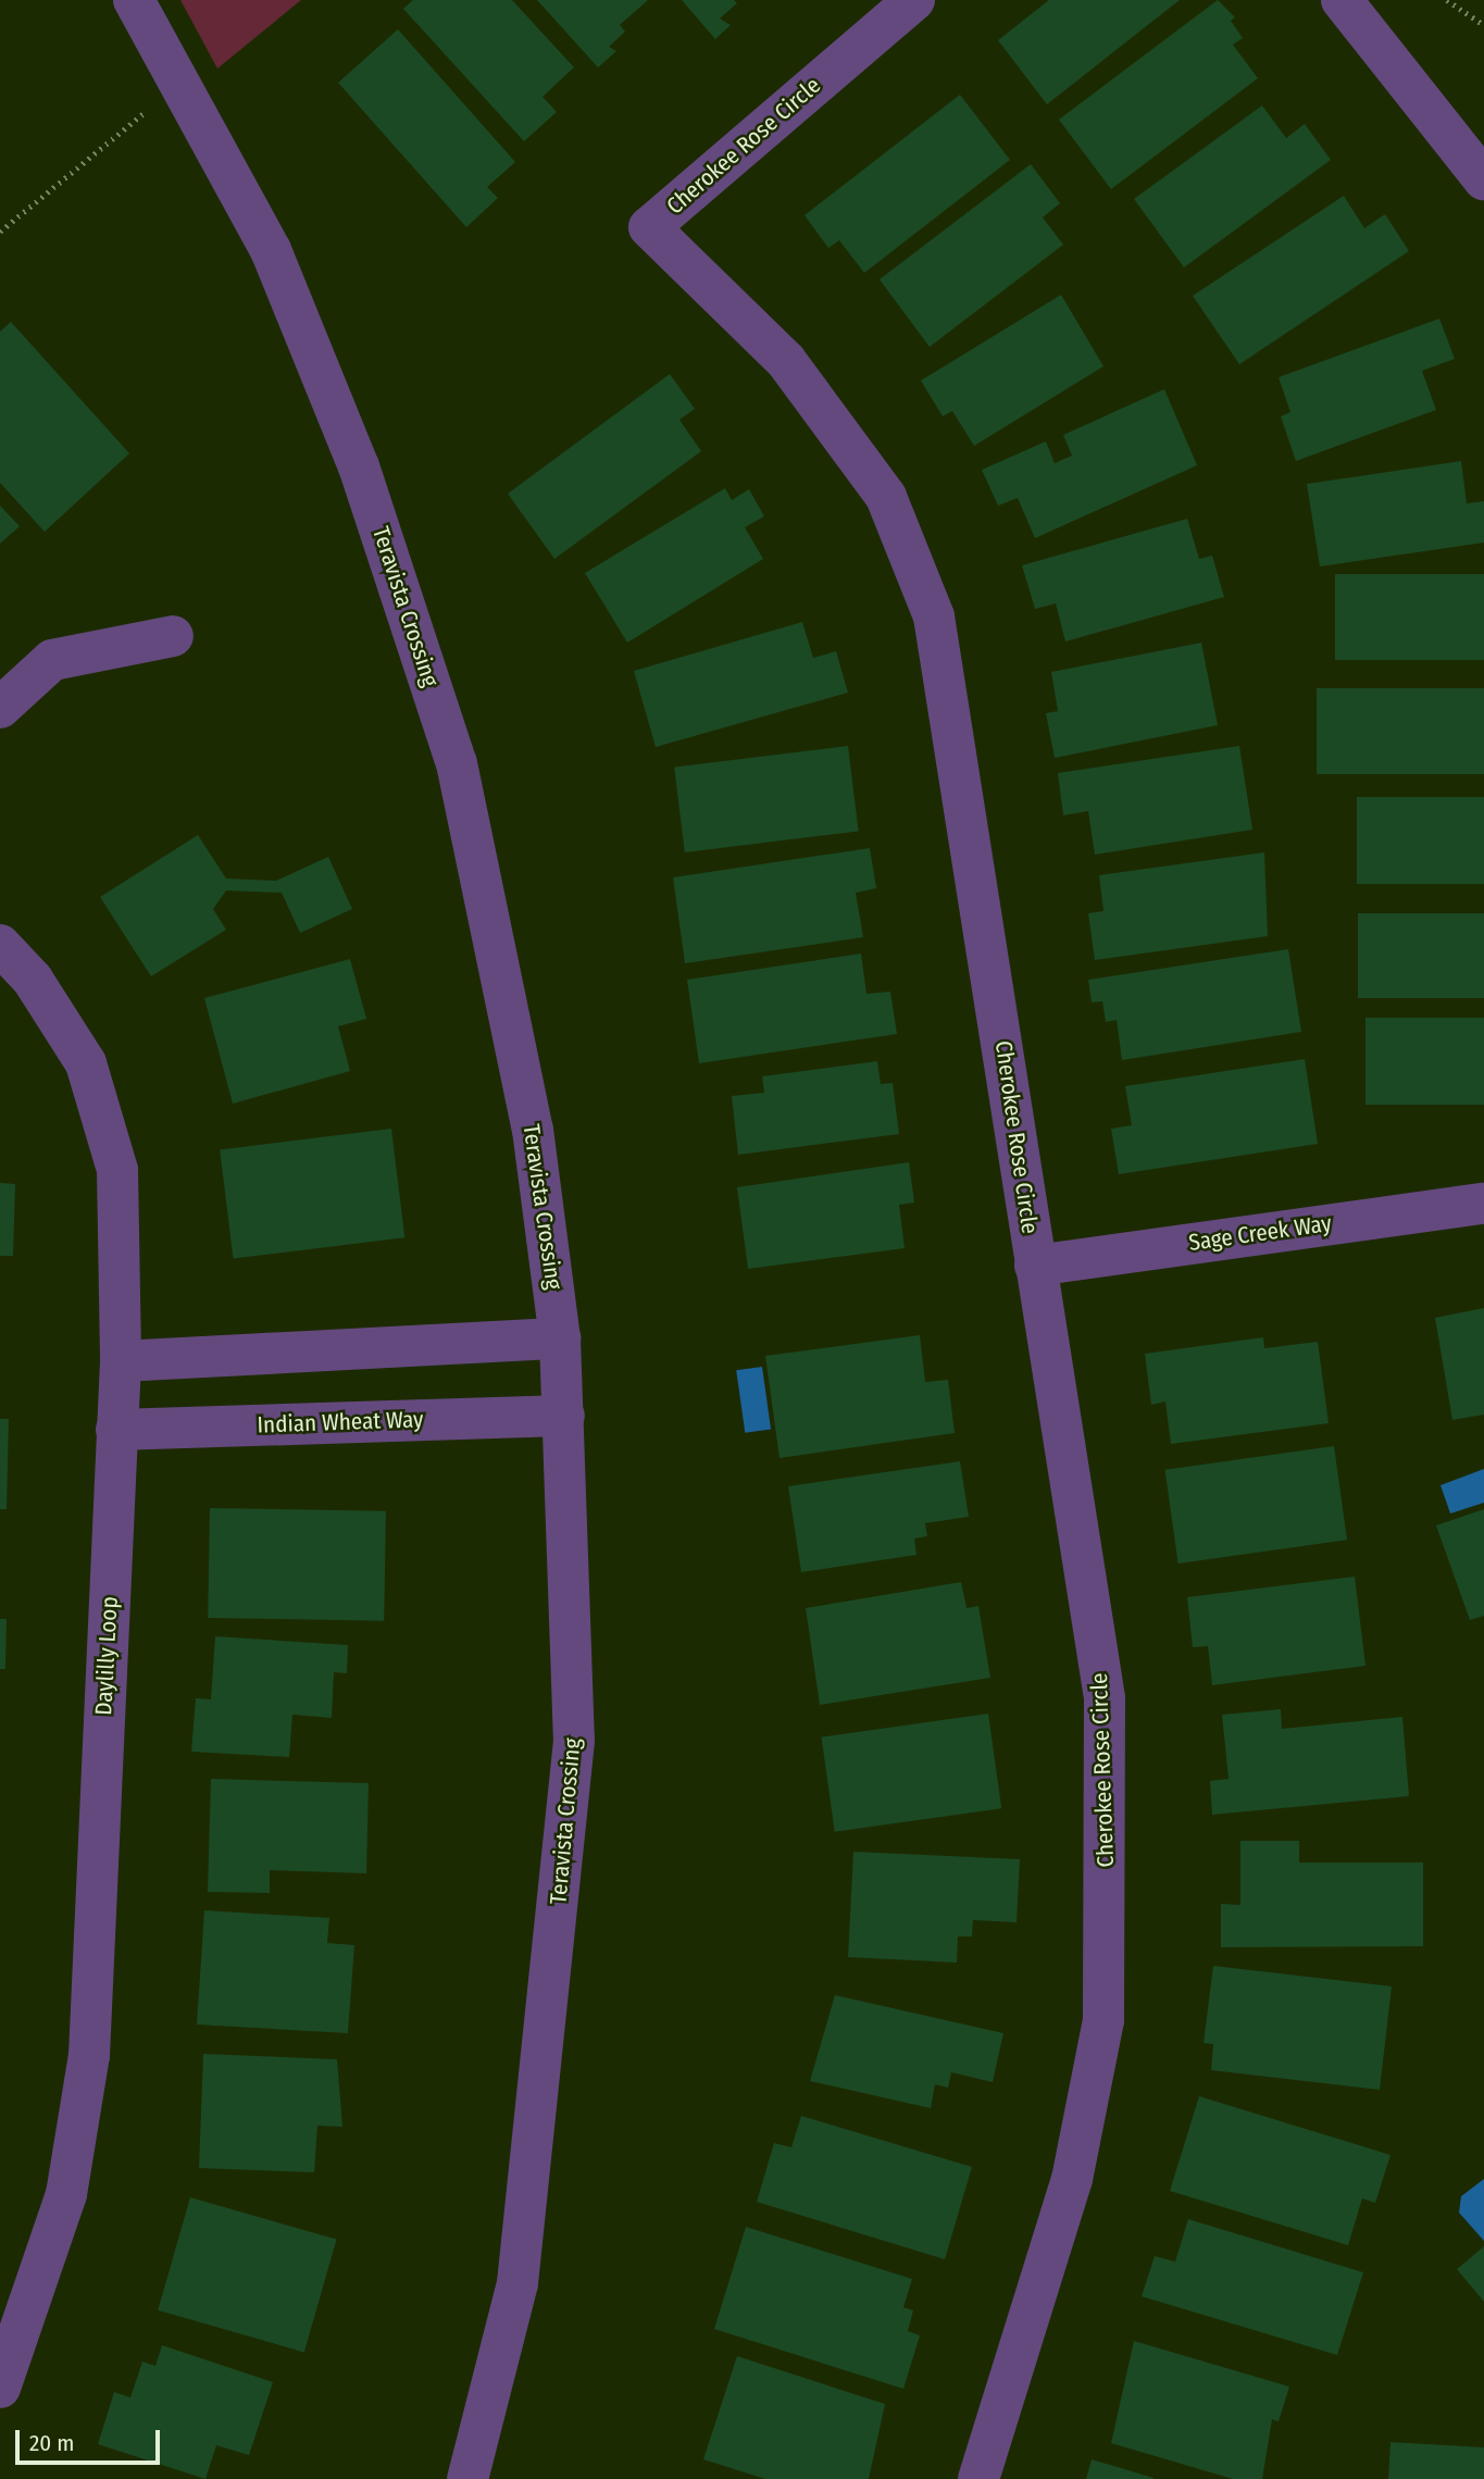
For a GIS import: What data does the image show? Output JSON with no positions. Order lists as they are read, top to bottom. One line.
{"streets":{"street":["Cherokee Rose Circle","Teravista Crossing","Sage Creek Way","Indian Wheat Way","Daylilly Loop"]},"crossings":[["Cherokee Rose Circle","Sage Creek Way"],["Teravista Crossing","Indian Wheat Way"],["Indian Wheat Way","Daylilly Loop"]],"scale_bar":"20 m"}
